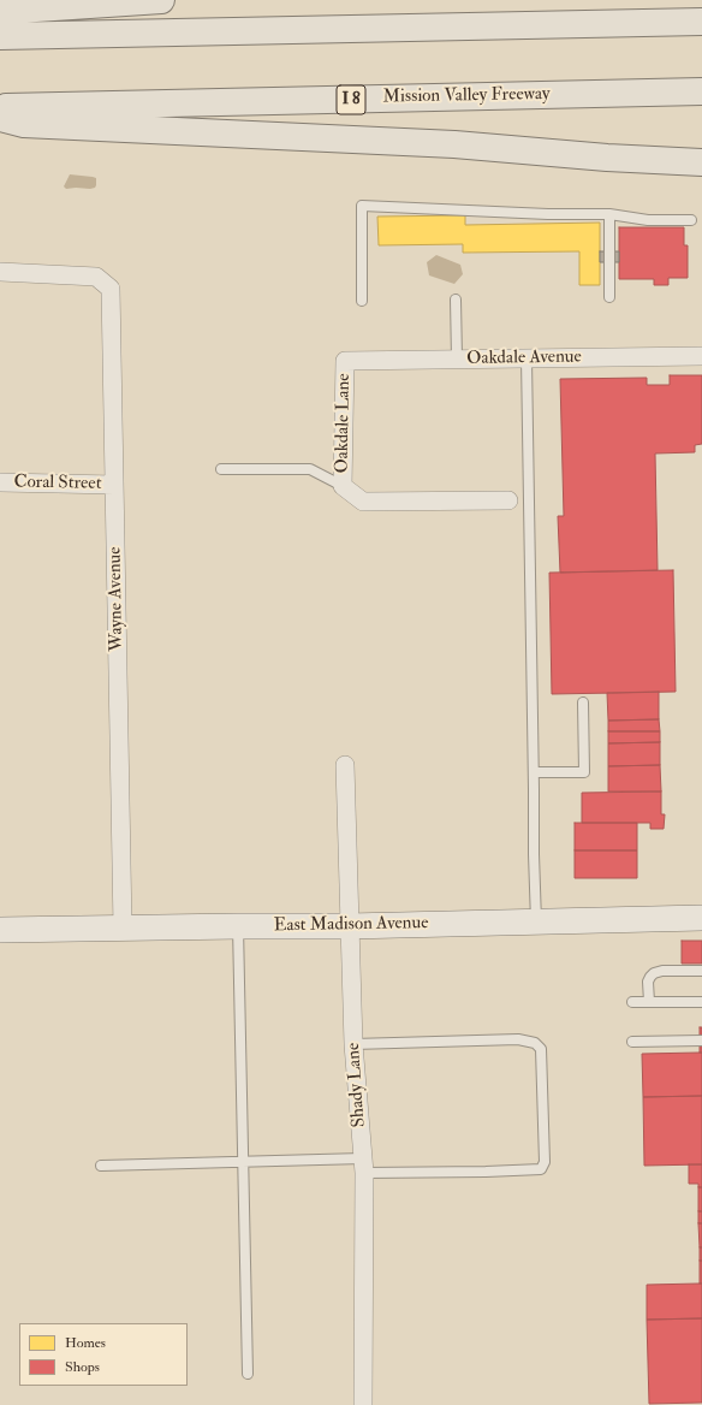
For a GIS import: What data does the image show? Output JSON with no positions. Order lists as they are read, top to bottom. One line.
{"streets":{"highway":["Mission Valley Freeway","I 8"],"street":["Oakdale Avenue","Oakdale Lane","Coral Street","Wayne Avenue","East Madison Avenue","Shady Lane"]},"crossings":[["Oakdale Avenue","Oakdale Lane"],["Coral Street","Wayne Avenue"],["Wayne Avenue","East Madison Avenue"],["East Madison Avenue","Shady Lane"]],"legend":["Homes","Shops"]}
